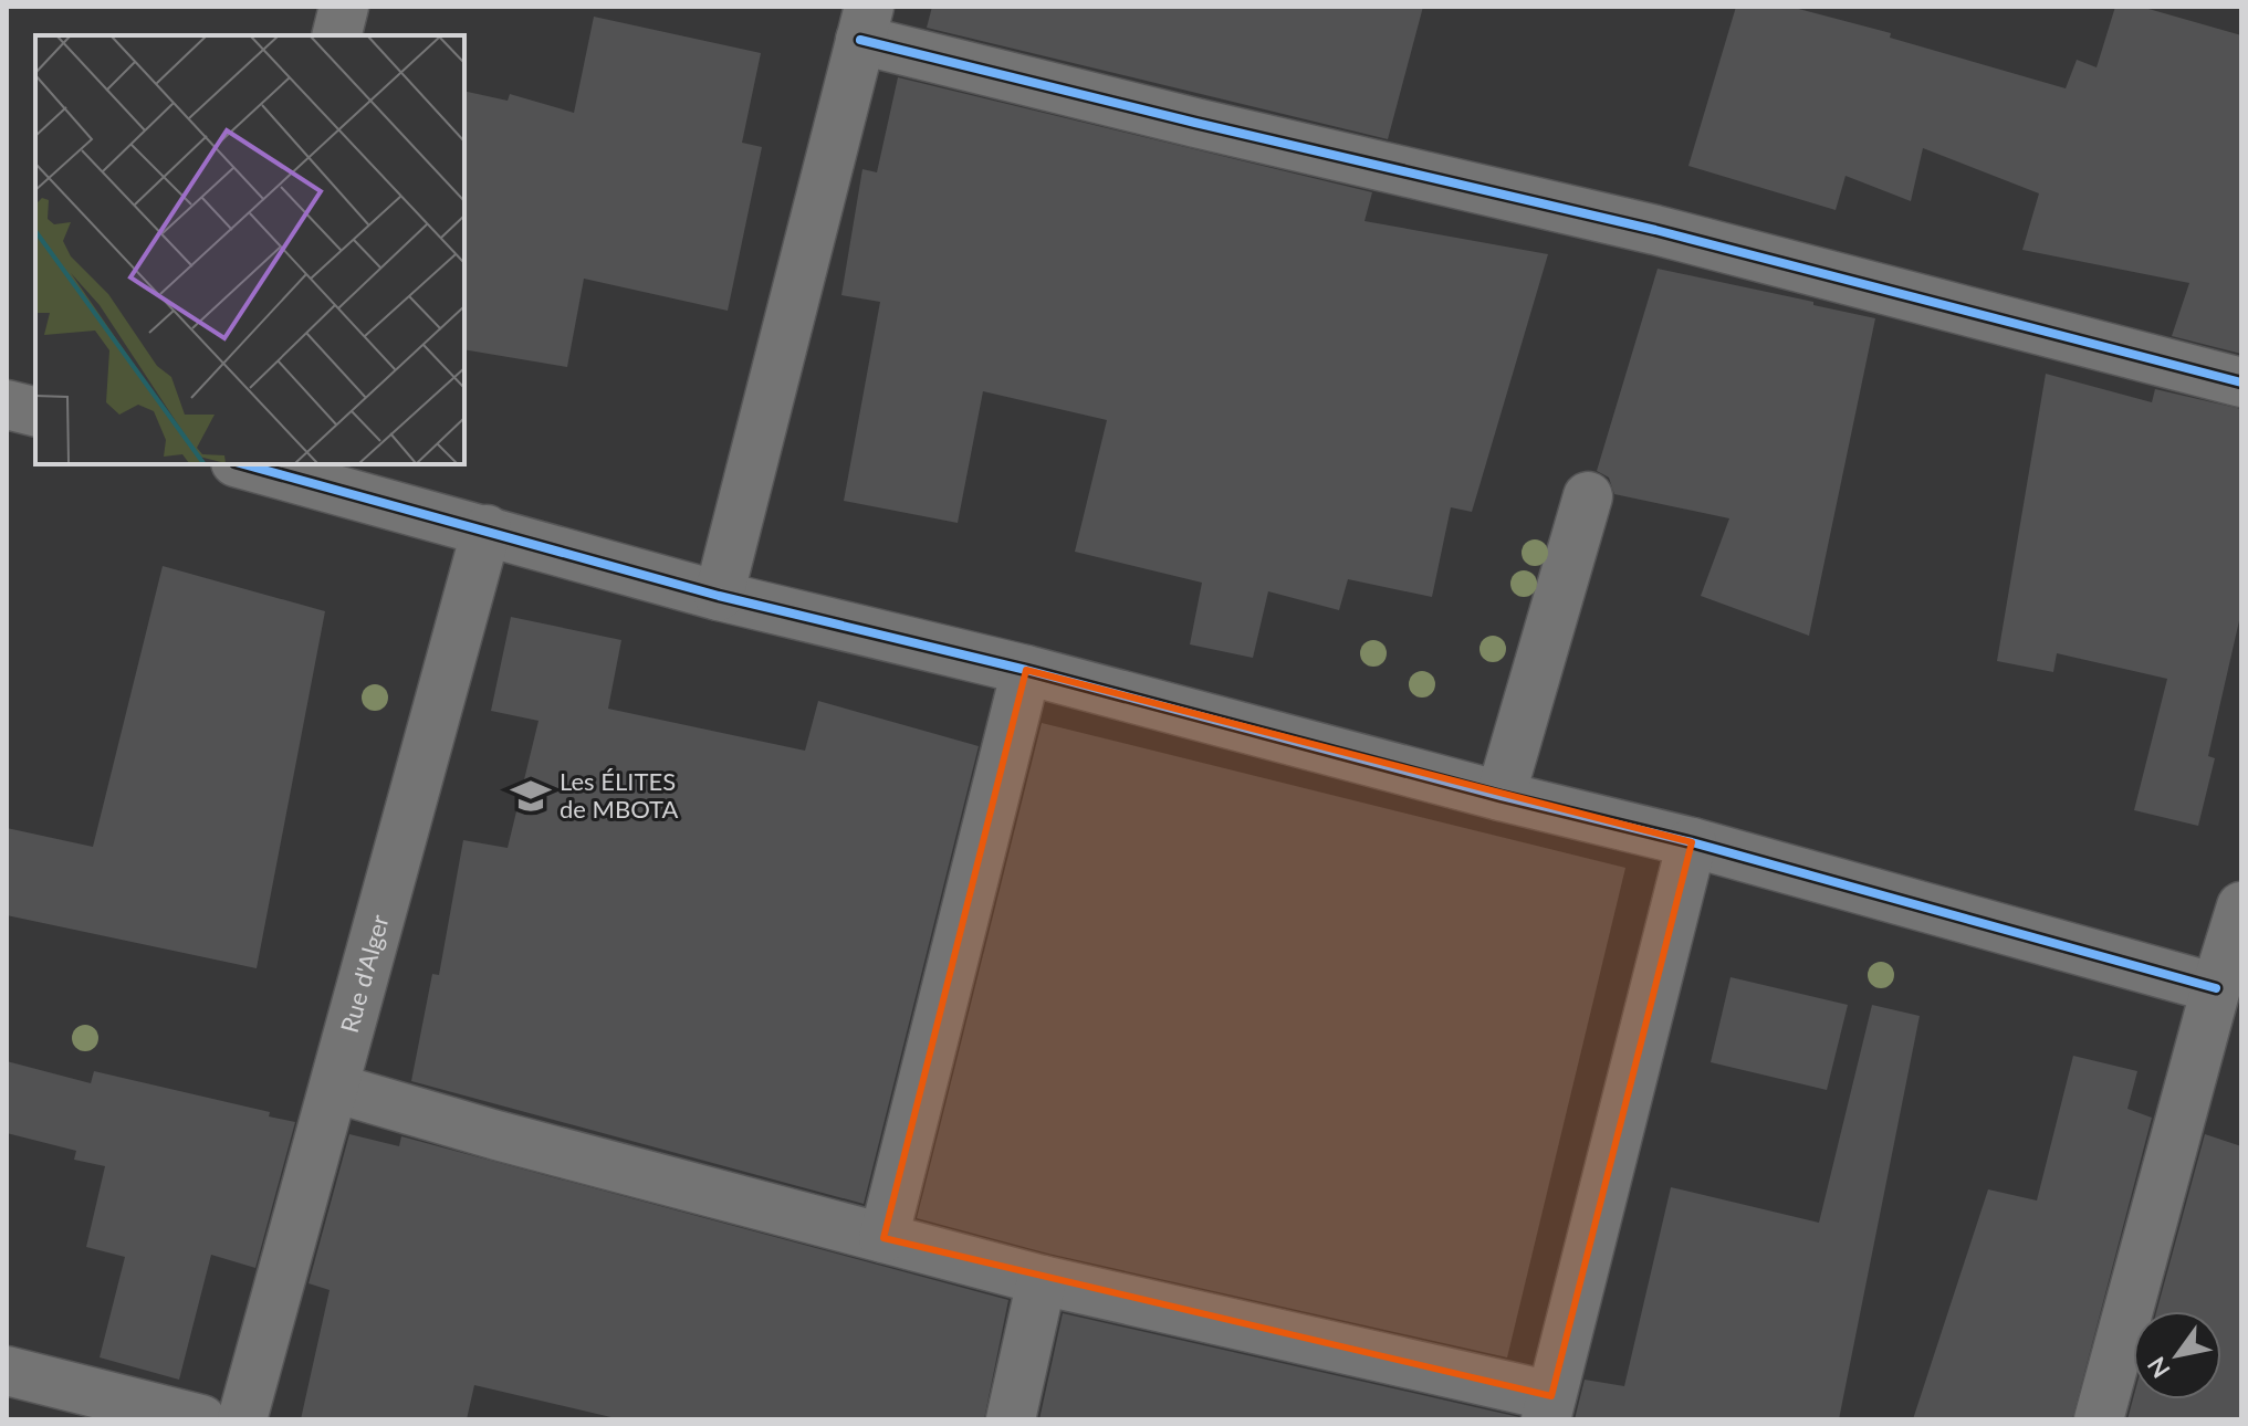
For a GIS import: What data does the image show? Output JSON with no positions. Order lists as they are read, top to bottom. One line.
{"streets":{"street":["Rue d'Alger"]},"places":{"school or university":["Les ÉLITES de MBOTA"]},"north":"bottom left"}
